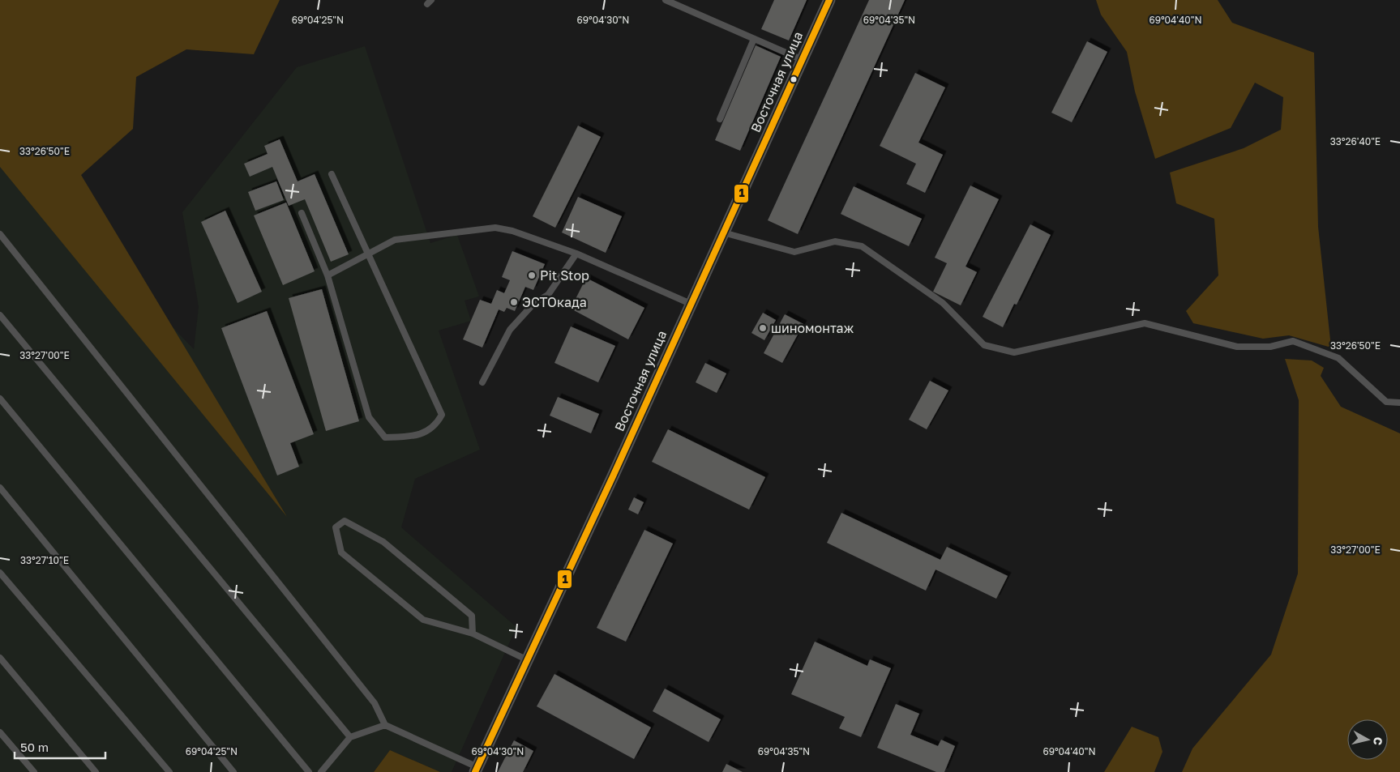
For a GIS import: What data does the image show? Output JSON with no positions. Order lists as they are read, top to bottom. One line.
{"streets":{"street":["Восточная улица"]},"places":["Pit Stop","ЭСТОкада","шиномонтаж"],"lines":["transit line 1"],"scale_bar":"50 m","north":"right","coordinates":["69°04'25\"N","69°04'30\"N","69°04'35\"N","69°04'40\"N","33°26'40\"E","33°26'50\"E","33°27'00\"E","33°27'10\"E"]}
